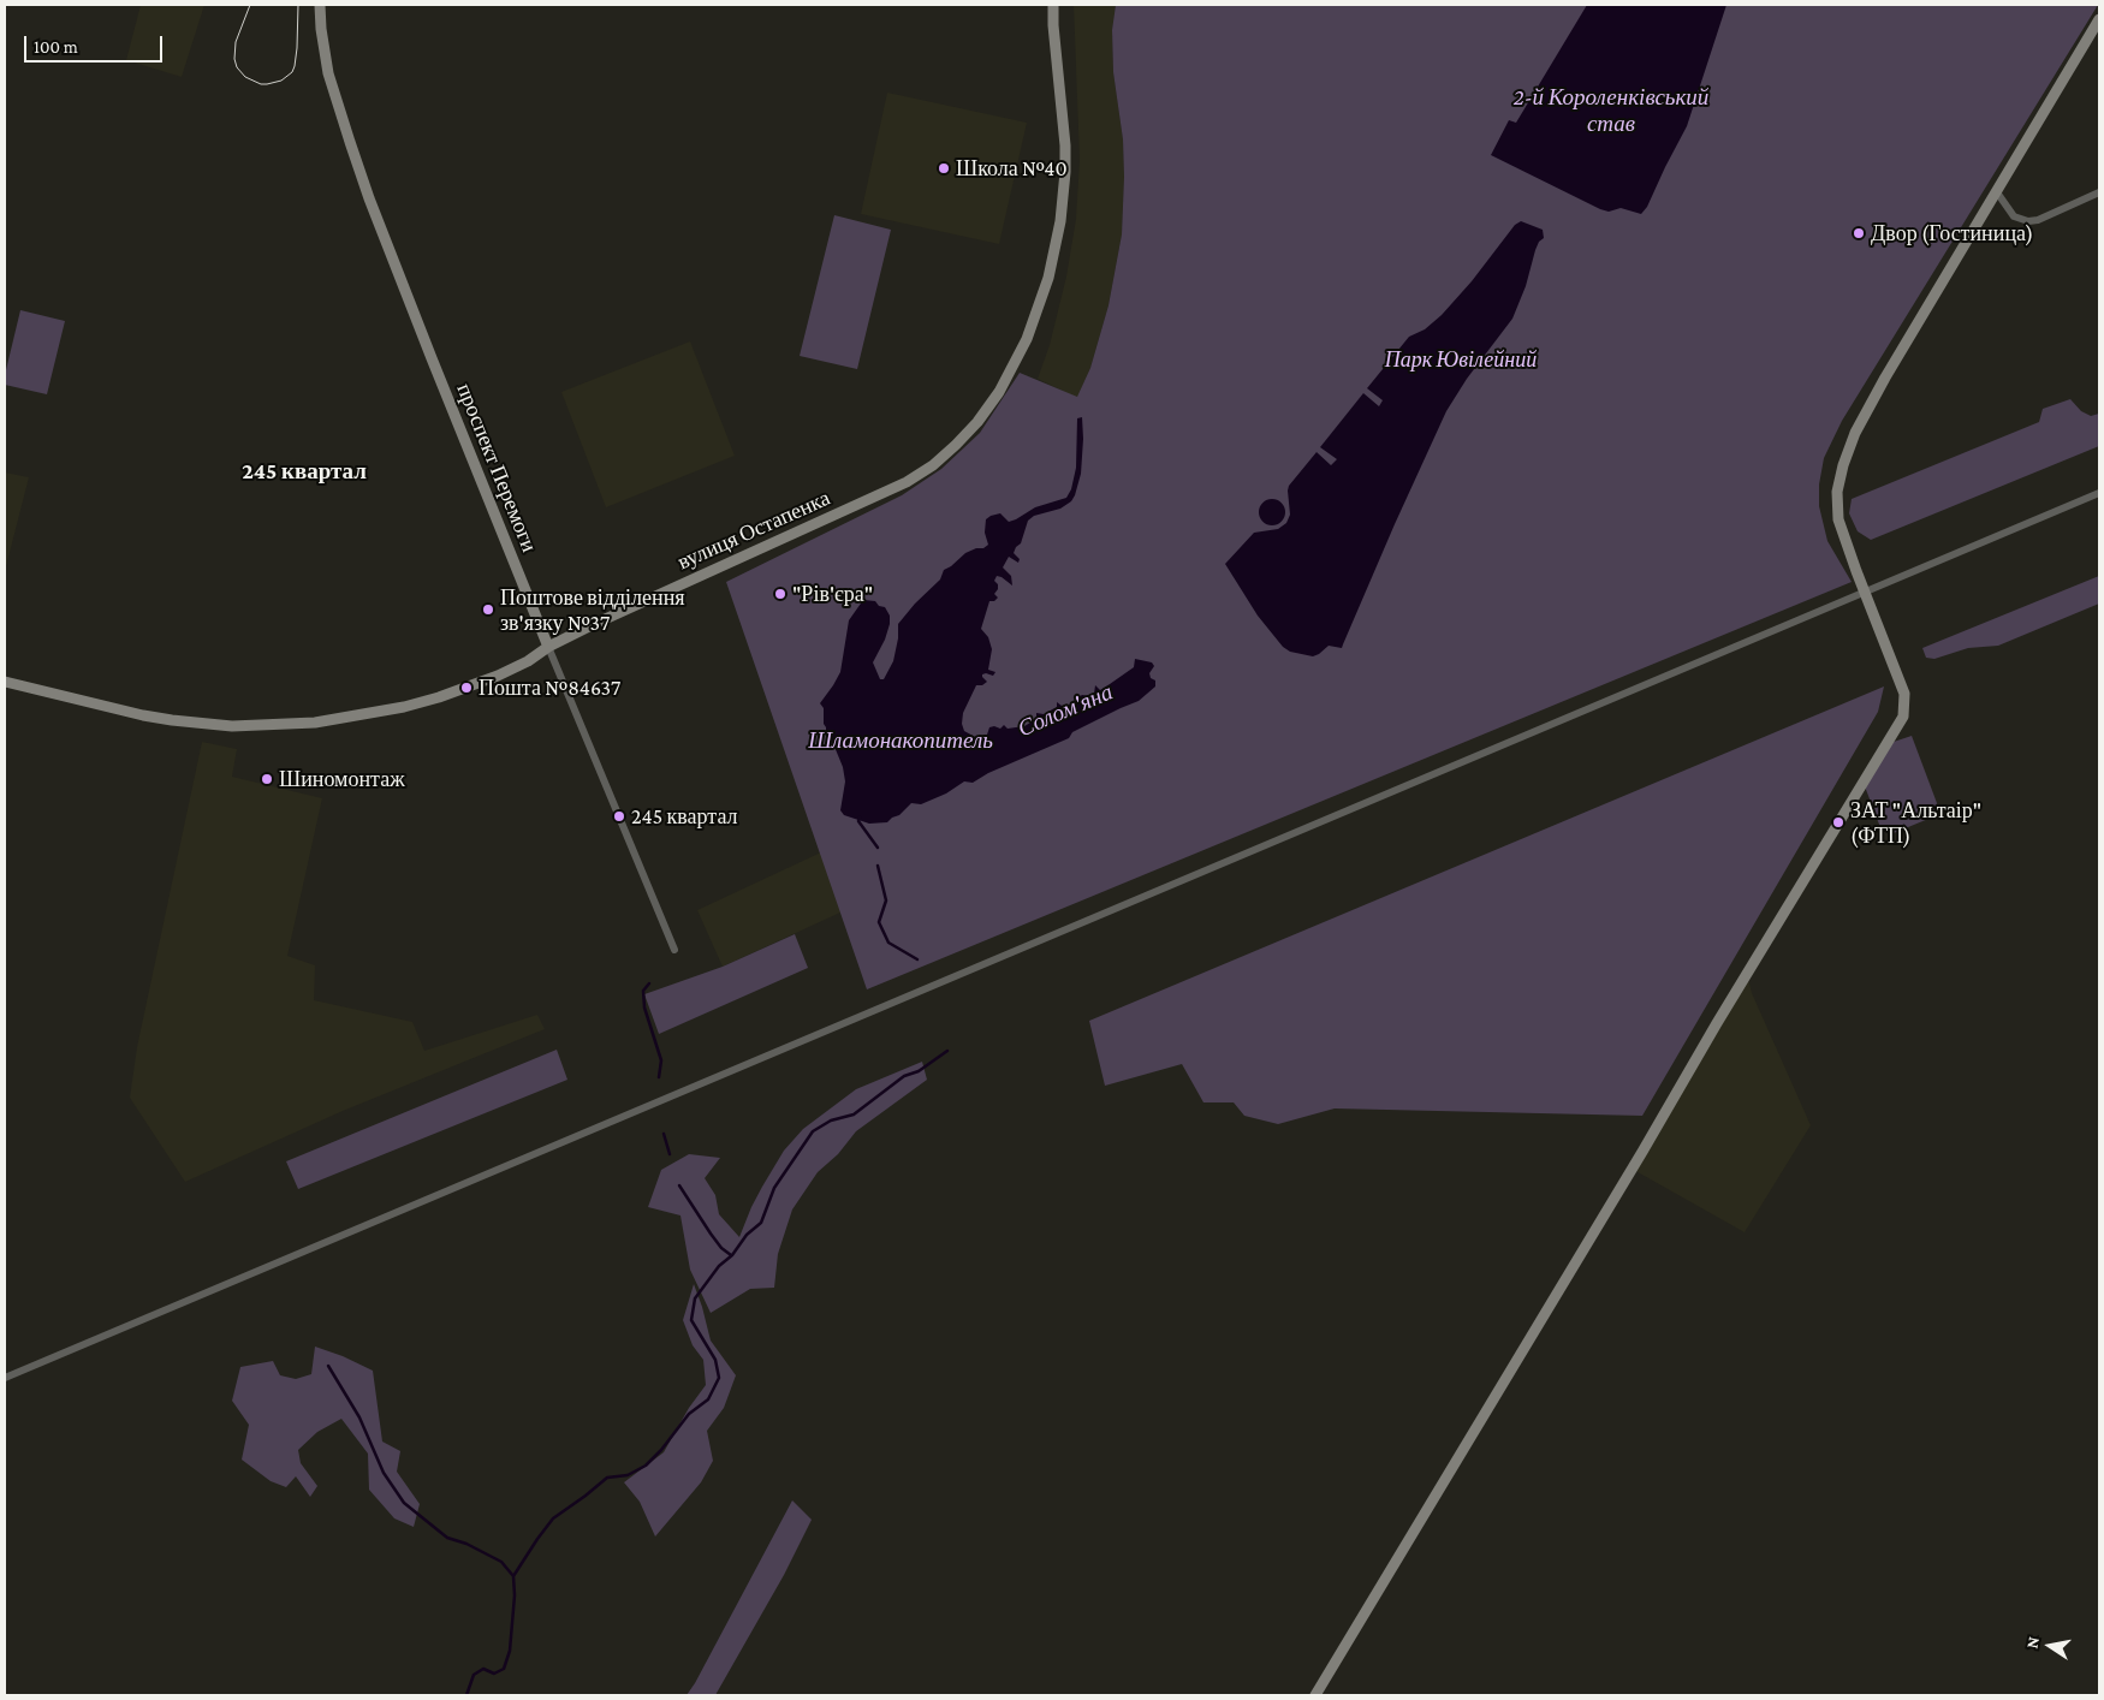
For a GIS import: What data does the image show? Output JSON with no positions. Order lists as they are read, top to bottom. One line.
{"streets":{"street":["проспект Перемоги","вулиця Остапенка"]},"crossings":[["проспект Перемоги","вулиця Остапенка"]],"districts":["245 квартал"],"water":["2-й Короленківський став","Солом'яна","Шламонакопитель"],"parks":["Парк Ювілейний"],"places":["Школа №40","Двор (Гостиница)","\"Рів'єра\"","Поштове відділення зв'язку №37","Пошта №84637","Шиномонтаж","245 квартал","ЗАТ \"Альтаір\" (ФТП)"],"scale_bar":"100 m","north":"left"}
